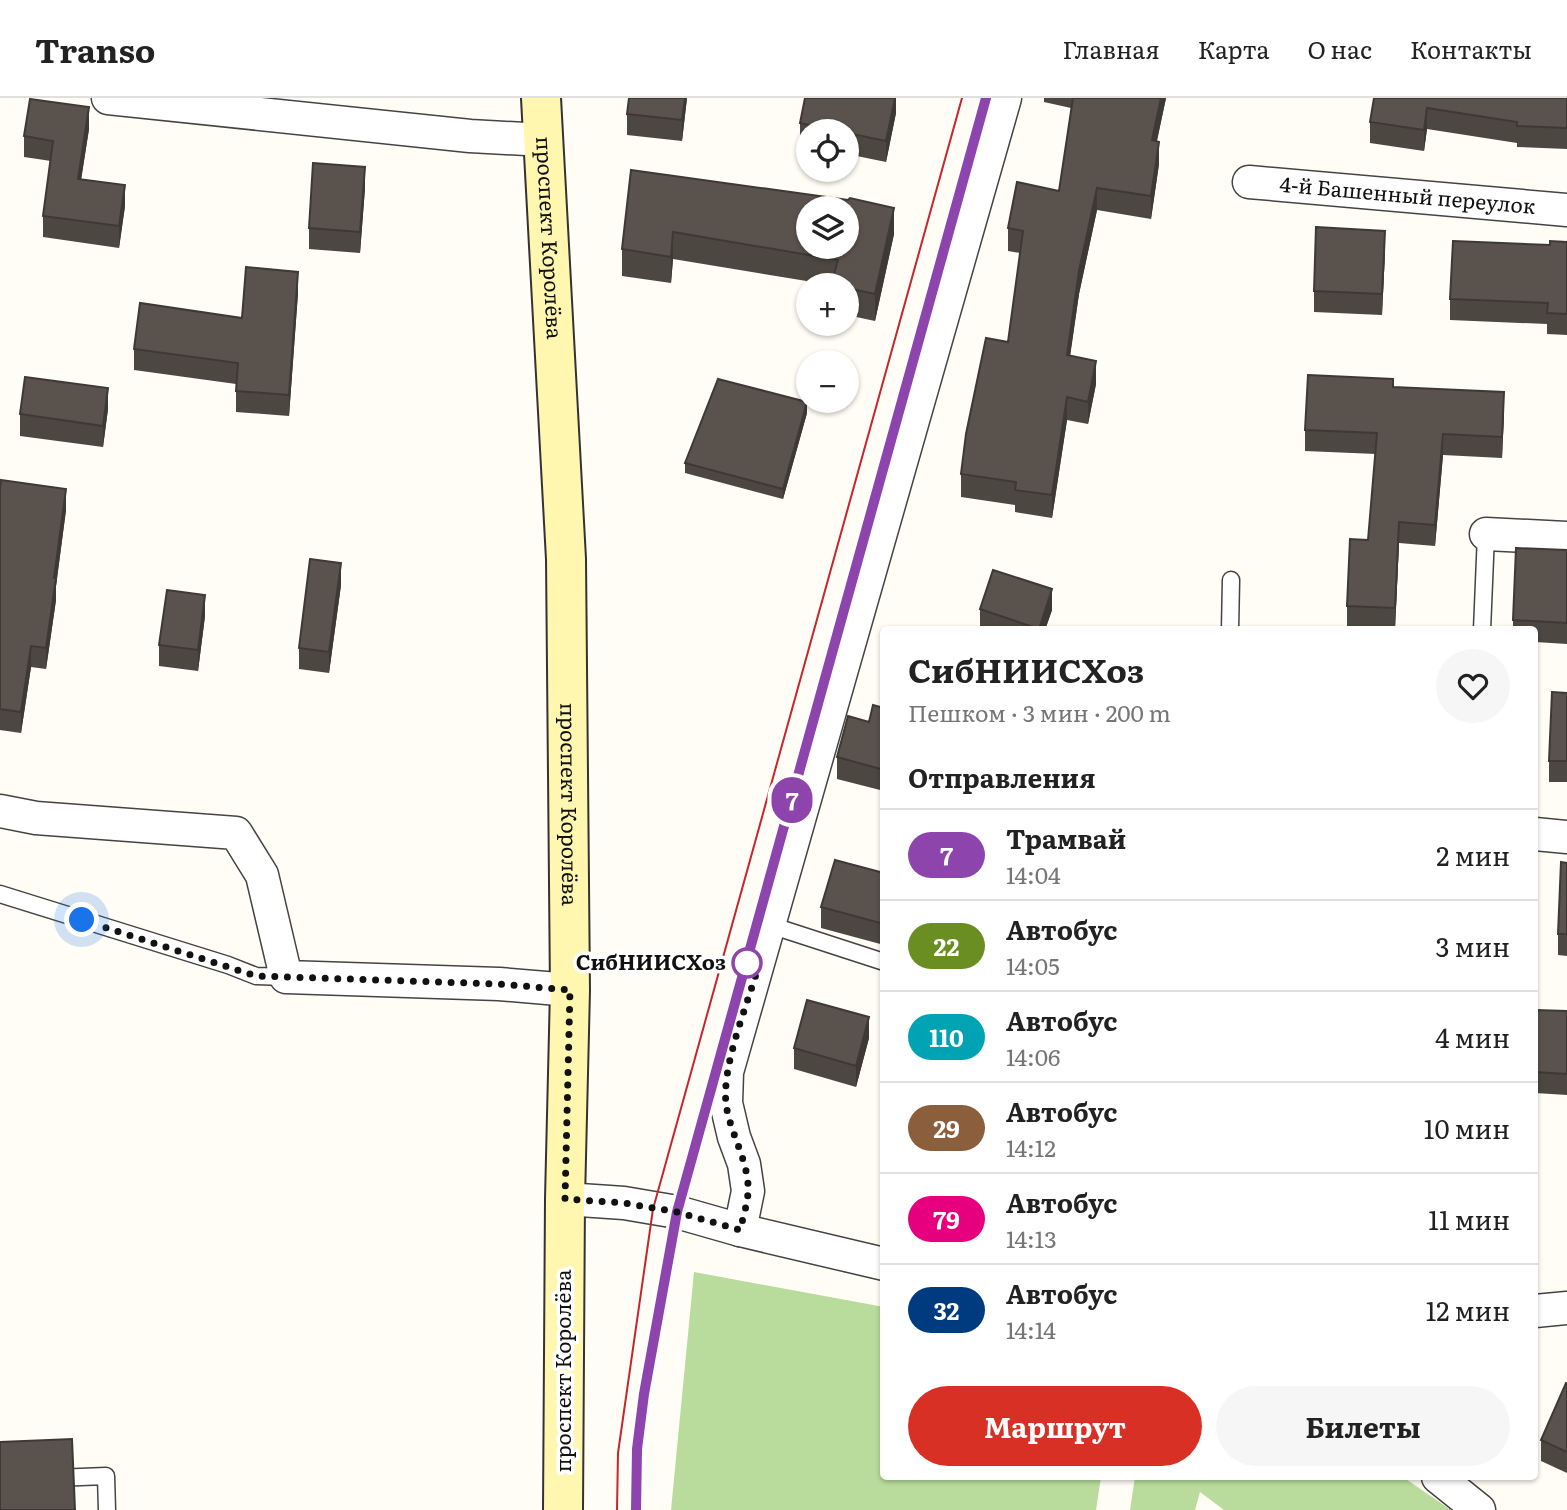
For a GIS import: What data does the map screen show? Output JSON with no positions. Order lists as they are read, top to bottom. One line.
{"streets":{"main road":["проспект Королёва"],"street":["4-й Башенный переулок"]},"places":["СибНИИСХоз"],"lines":["tram line 7"],"page":{"header":"Transo","nav":["Главная","Карта","О нас","Контакты"],"on_map":"7","map_buttons":["+","−"],"heading":[["СибНИИСХоз","Пешком · 3 мин · 200 m"],"Отправления"],"list":[{"mark":"7","name":"Трамвай","note":"14:04","value":"2 мин"},{"mark":"22","name":"Автобус","note":"14:05","value":"3 мин"},{"mark":"110","name":"Автобус","note":"14:06","value":"4 мин"},{"mark":"29","name":"Автобус","note":"14:12","value":"10 мин"},{"mark":"79","name":"Автобус","note":"14:13","value":"11 мин"},{"mark":"32","name":"Автобус","note":"14:14","value":"12 мин"}],"buttons":["Маршрут","Билеты"]}}
